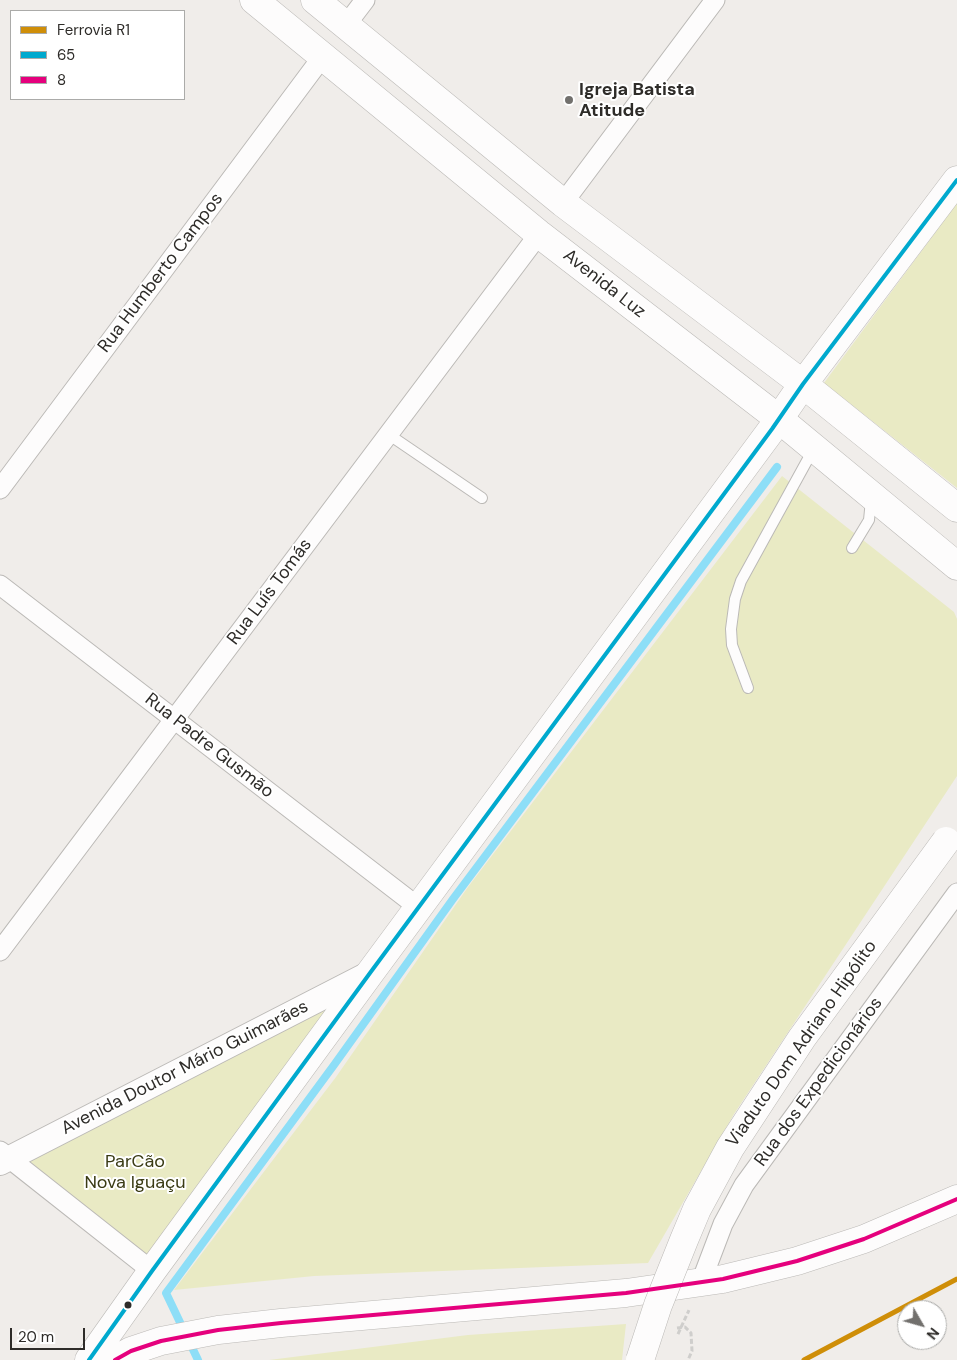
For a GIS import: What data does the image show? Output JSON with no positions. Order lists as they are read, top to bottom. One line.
{"streets":{"main road":["Avenida Luz","Viaduto Dom Adriano Hipólito"],"street":["Rua Humberto Campos","Rua Luís Tomás","Rua Padre Gusmão","Avenida Doutor Mário Guimarães","Rua dos Expedicionários"]},"crossings":[["Rua Humberto Campos","Avenida Luz"],["Avenida Luz","Rua Luís Tomás"],["Rua Luís Tomás","Rua Padre Gusmão"]],"parks":["ParCão Nova Iguaçu"],"places":["Igreja Batista Atitude"],"lines":["transit line 65","transit line 8","rail line R1"],"legend":["Ferrovia R1","65","8"],"scale_bar":"20 m","north":"bottom right"}
